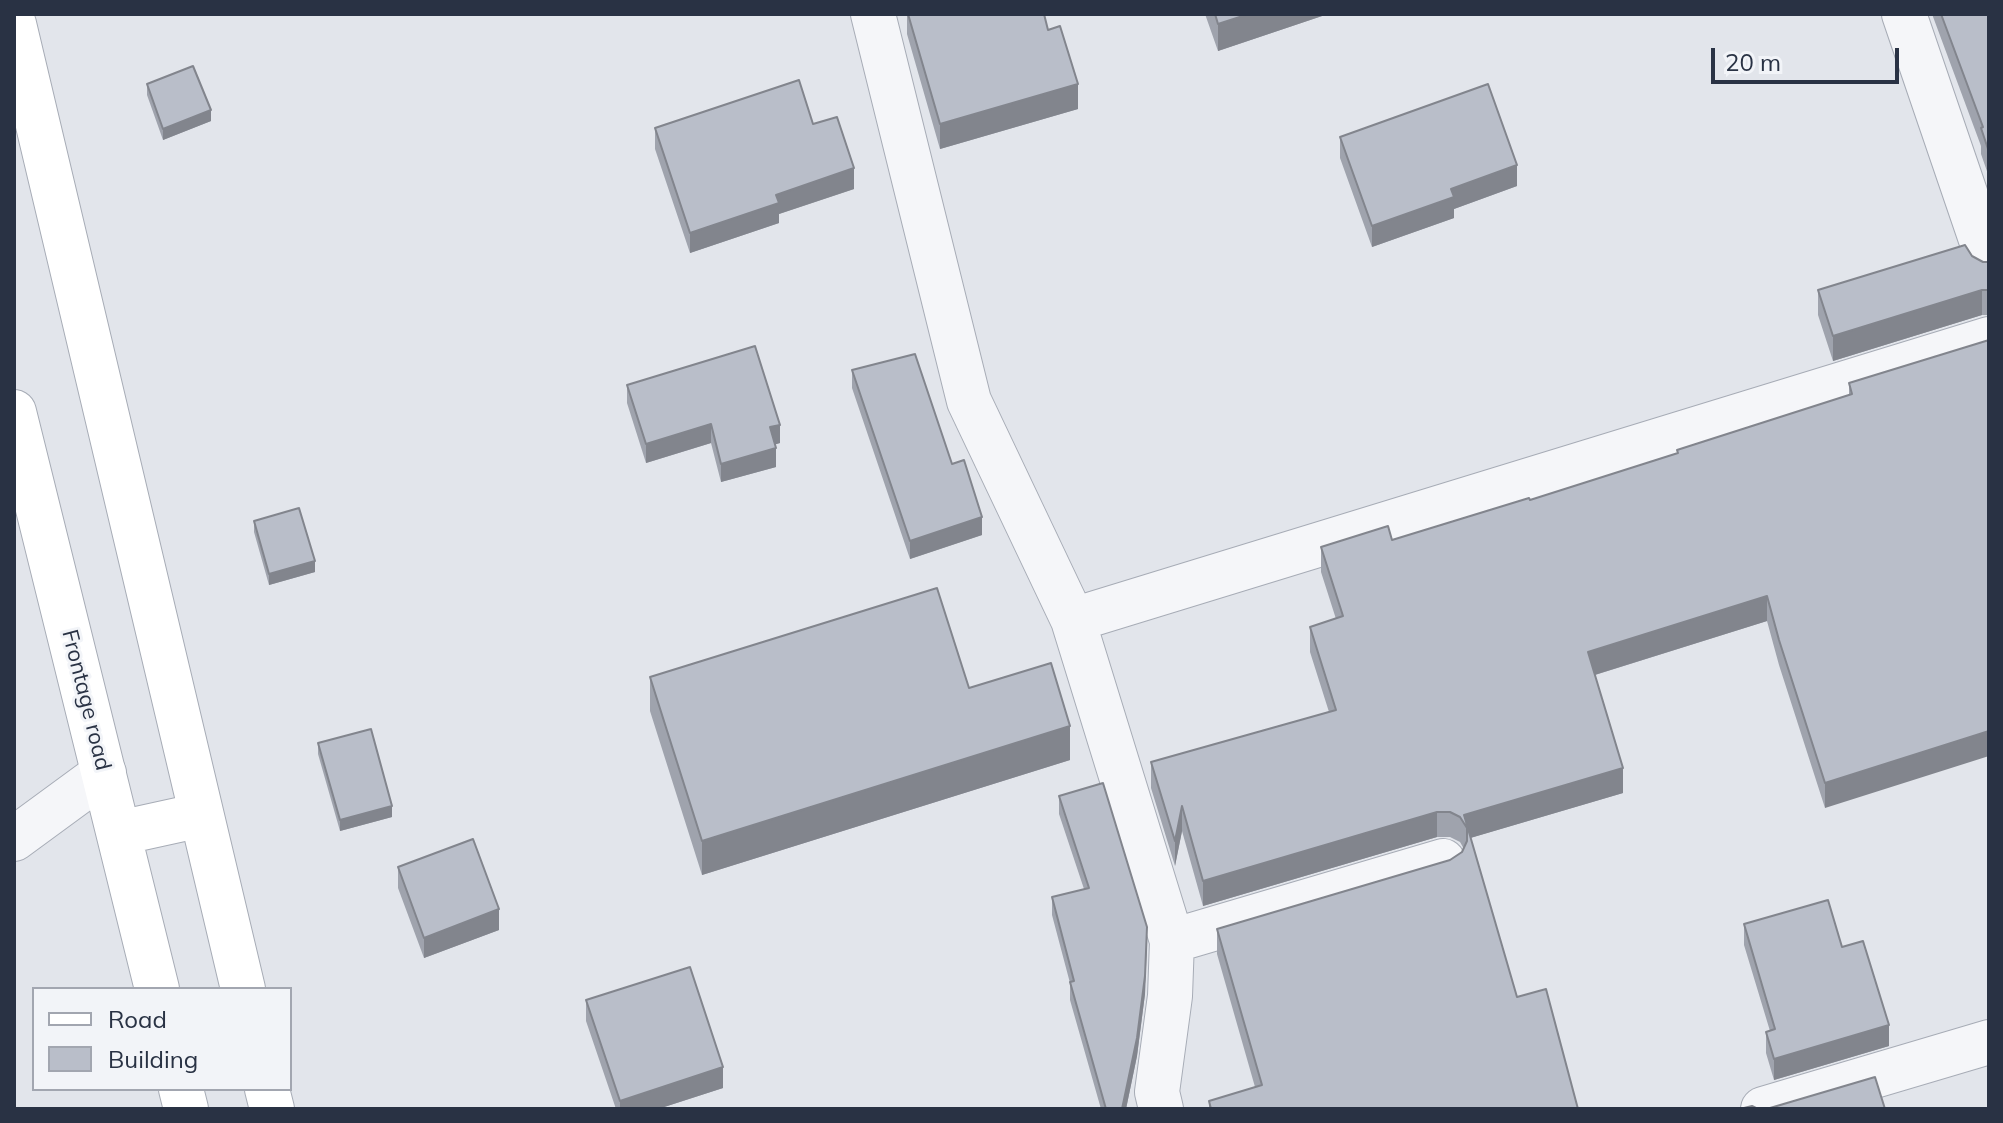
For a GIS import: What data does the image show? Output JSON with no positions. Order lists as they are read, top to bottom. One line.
{"streets":{"main road":["Frontage road"]},"legend":["Road","Building"],"scale_bar":"20 m"}
